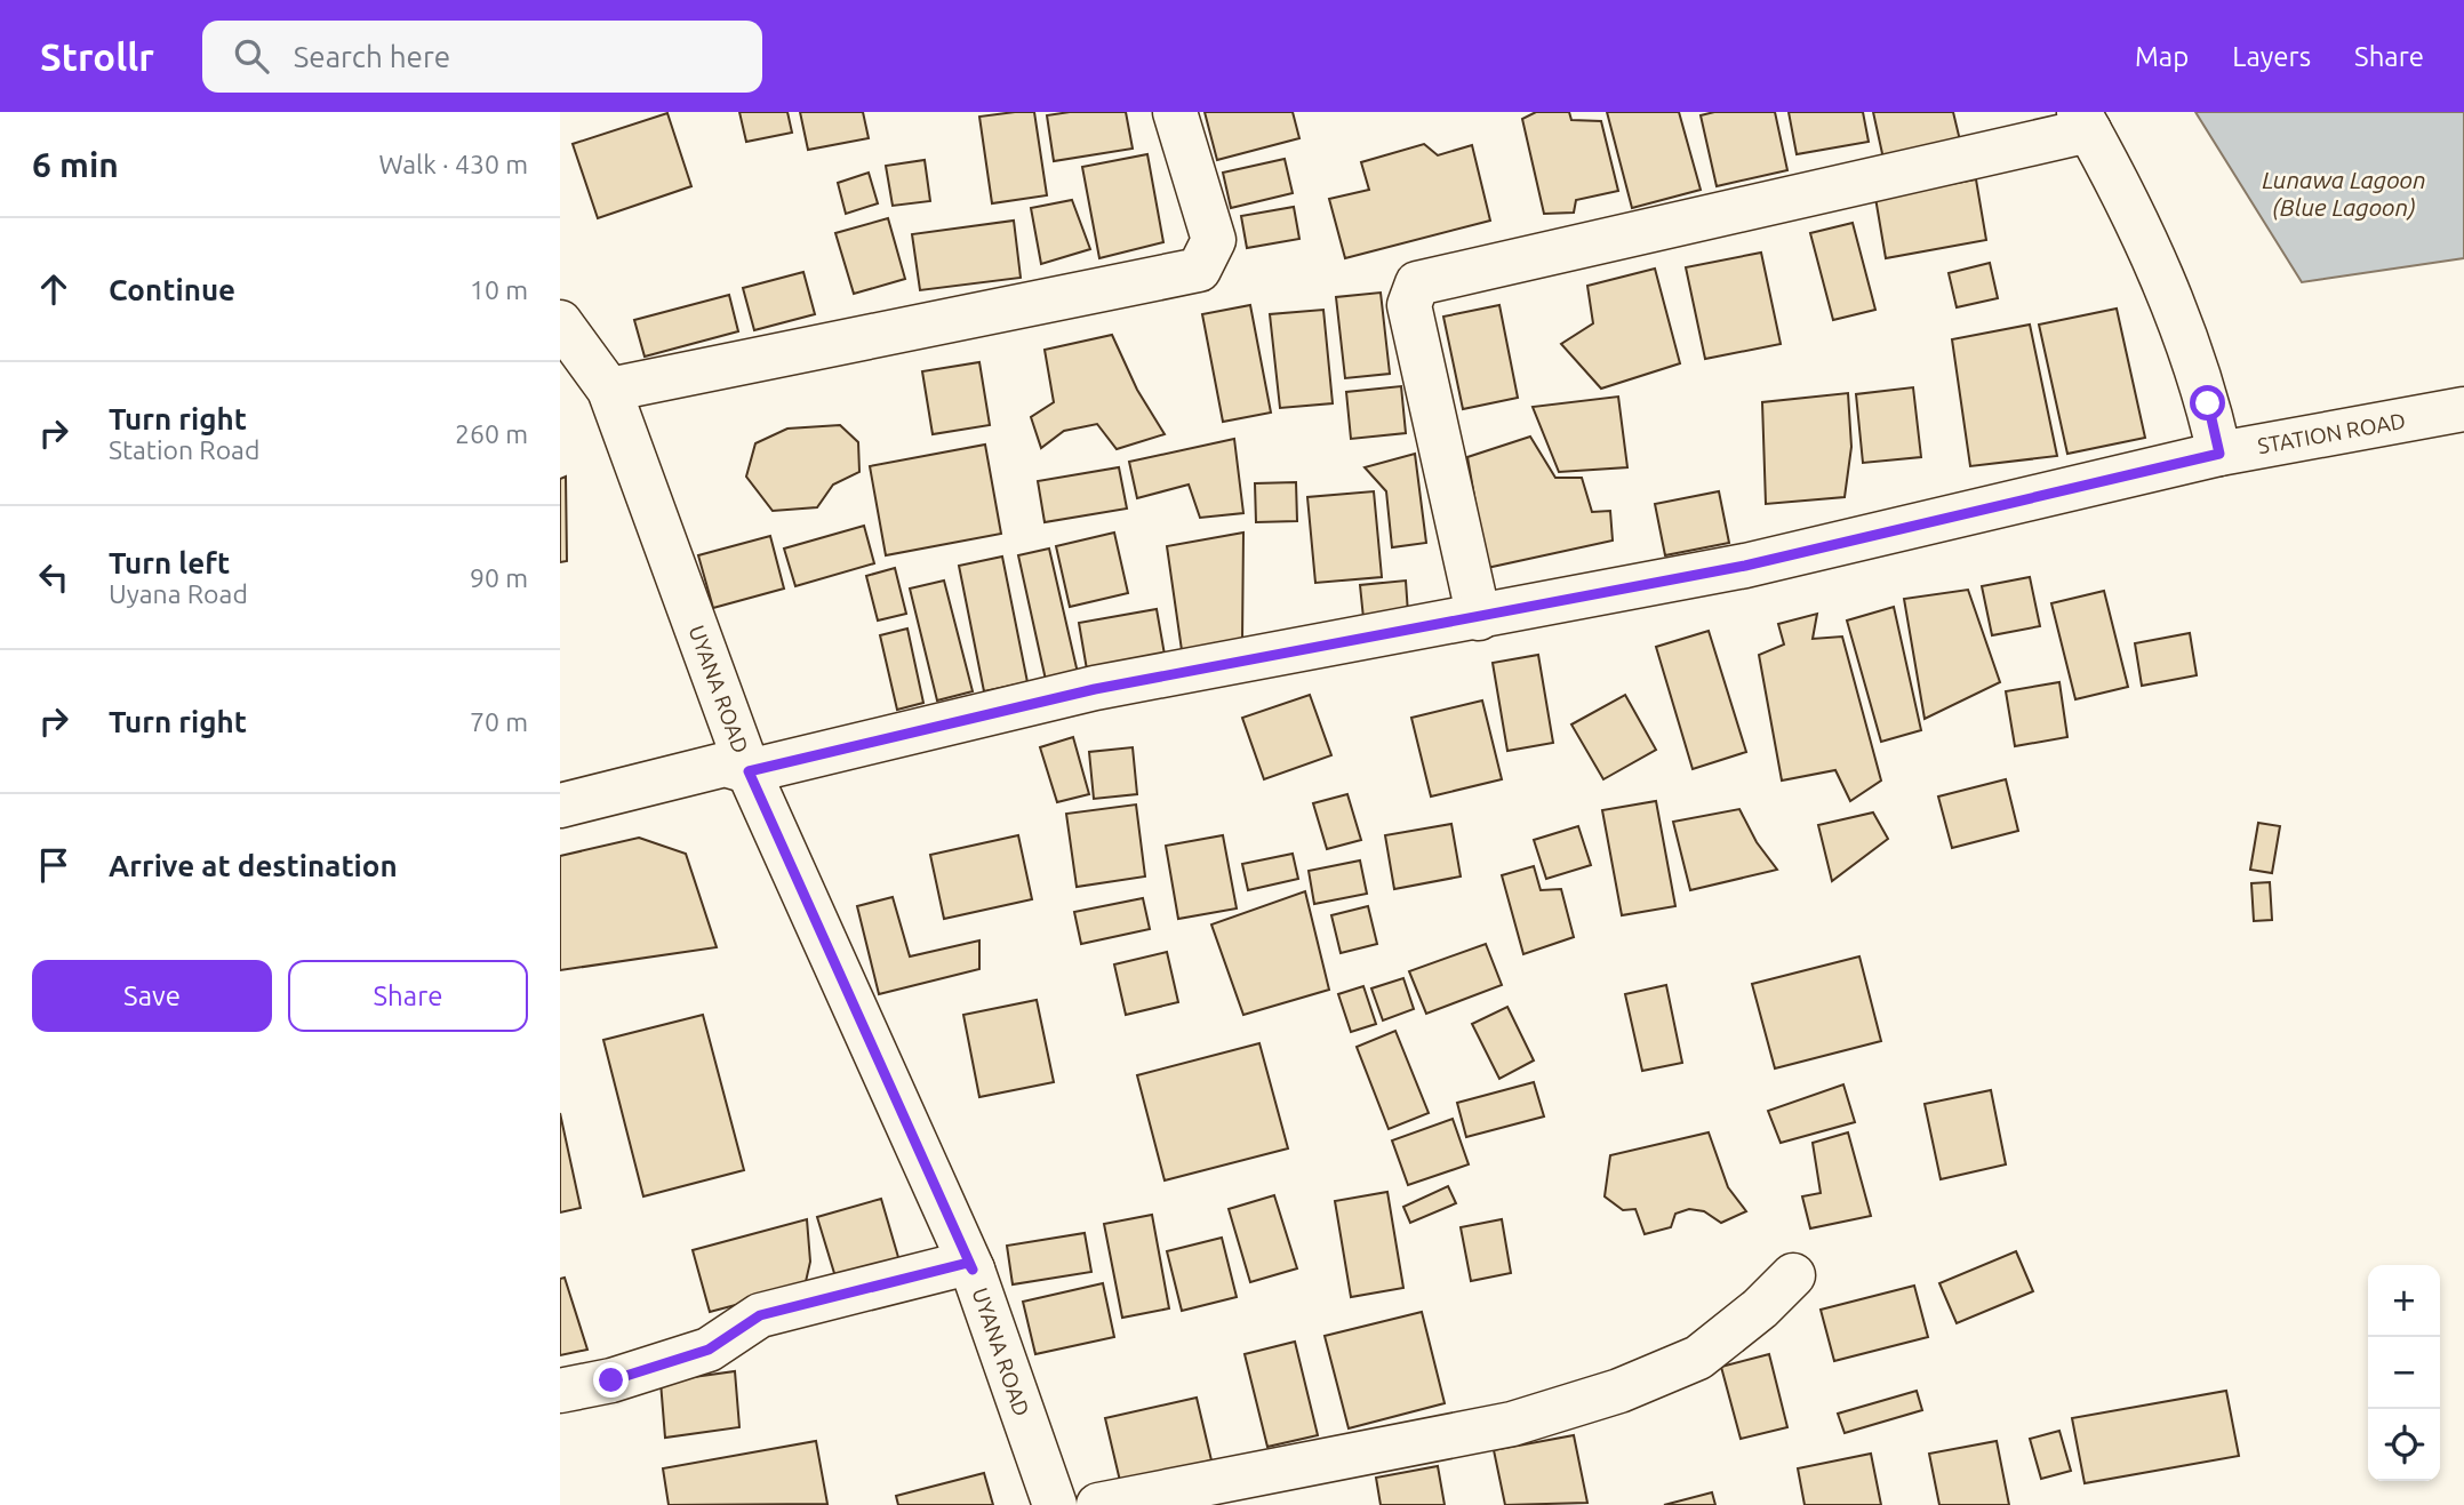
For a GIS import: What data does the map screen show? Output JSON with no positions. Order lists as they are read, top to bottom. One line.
{"streets":{"street":["STATION ROAD","UYANA ROAD"]},"crossings":[["STATION ROAD","UYANA ROAD"]],"water":["Lunawa Lagoon (Blue Lagoon)"],"page":{"header":"Strollr","search":"Search here","nav":["Map","Layers","Share"],"heading":["6 min","Walk · 430 m"],"list":[["Continue","10 m"],["Turn right","Station Road","260 m"],["Turn left","Uyana Road","90 m"],["Turn right","70 m"],"Arrive at destination"],"buttons":["Save","Share"],"map_buttons":["+","−"]}}
